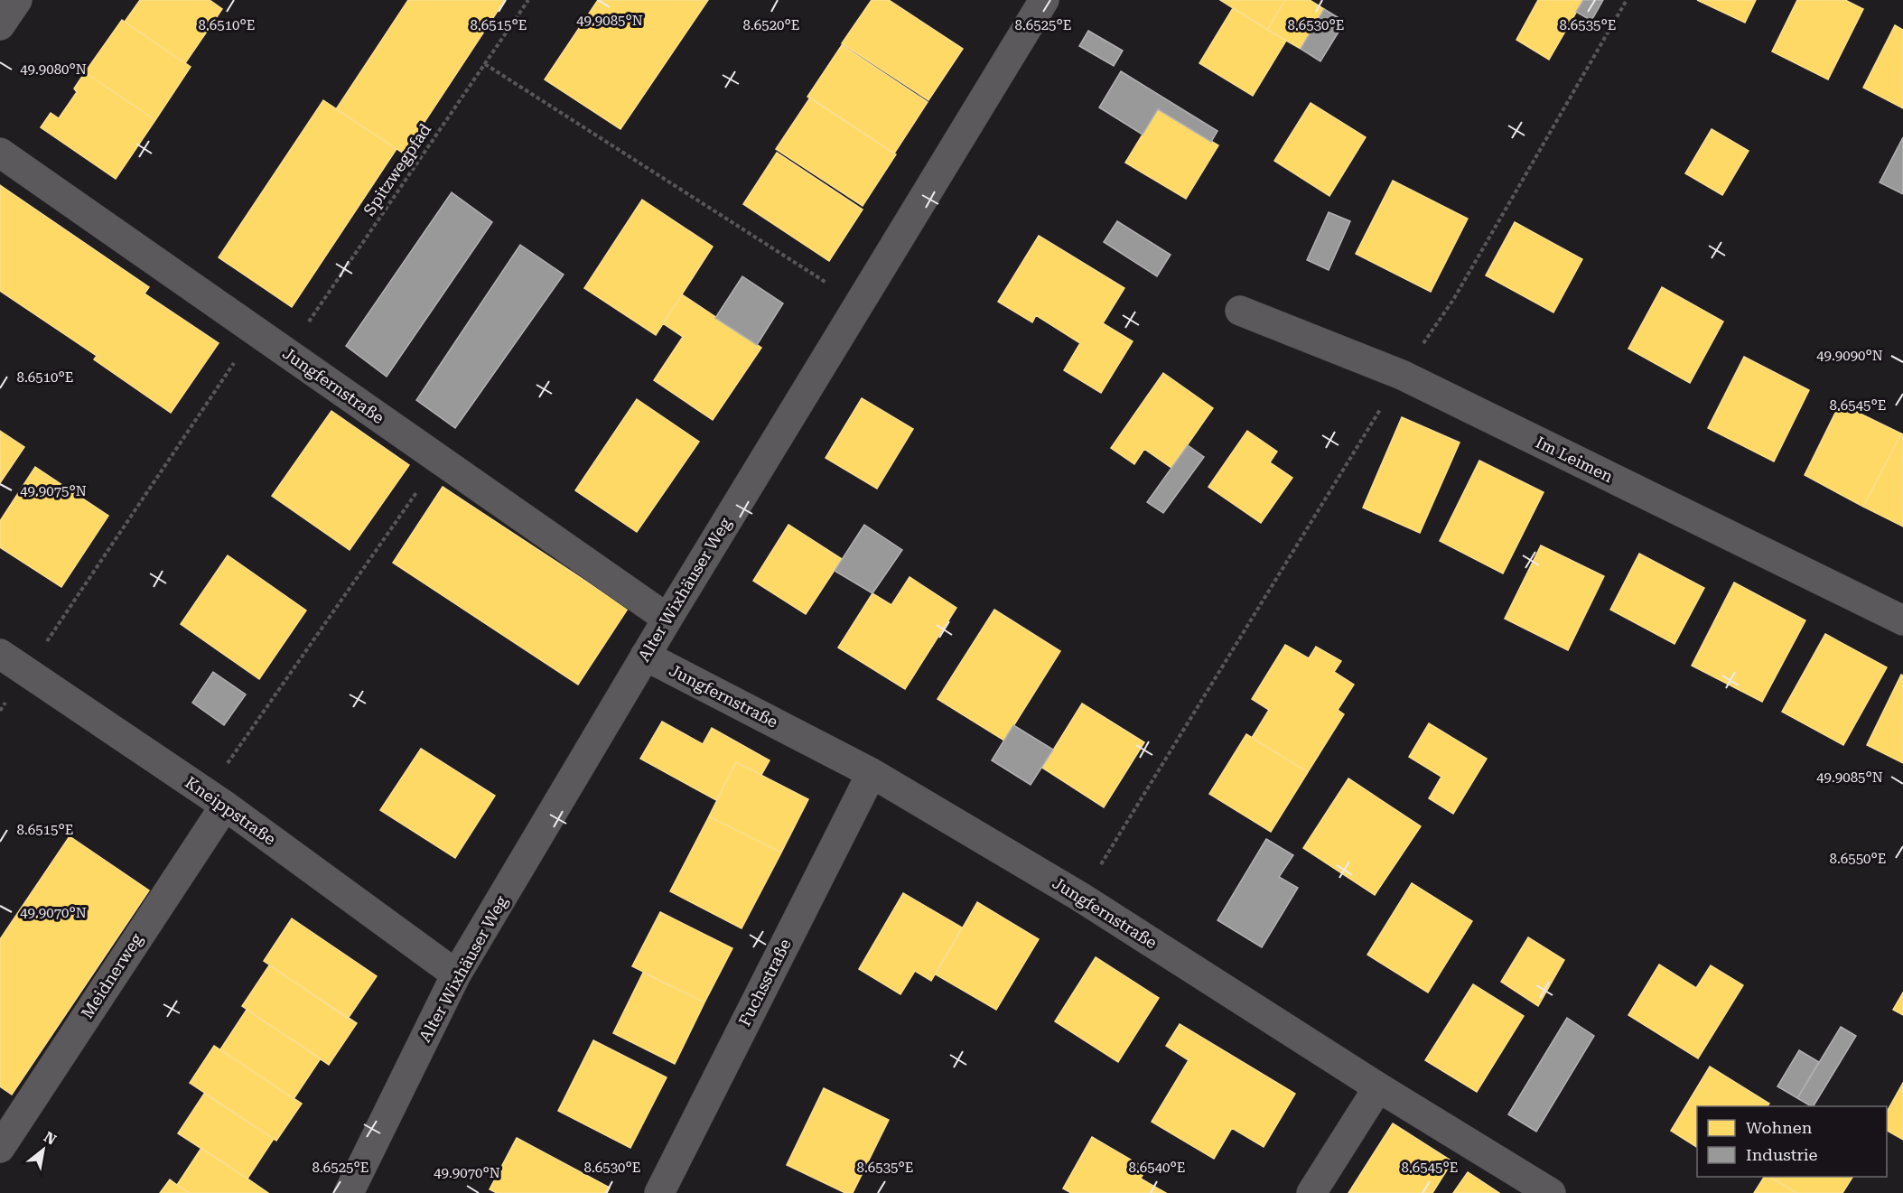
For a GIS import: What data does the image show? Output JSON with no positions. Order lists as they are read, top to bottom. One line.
{"streets":{"street":["Jungfernstraße","Im Leimen","Alter Wixhäuser Weg","Kneippstraße","Meidnerweg","Fuchsstraße"],"path":["Spitzwegpfad"]},"crossings":[["Spitzwegpfad","Jungfernstraße"],["Jungfernstraße","Alter Wixhäuser Weg"],["Jungfernstraße","Fuchsstraße"],["Alter Wixhäuser Weg","Kneippstraße"],["Kneippstraße","Meidnerweg"]],"legend":["Wohnen","Industrie"],"north":"top right","coordinates":["49.9085°N","8.6510°E","8.6515°E","8.6520°E","8.6525°E","8.6530°E","8.6535°E","49.9080°N","49.9090°N","8.6545°E","49.9075°N","8.6550°E","49.9070°N","8.6540°E"]}
